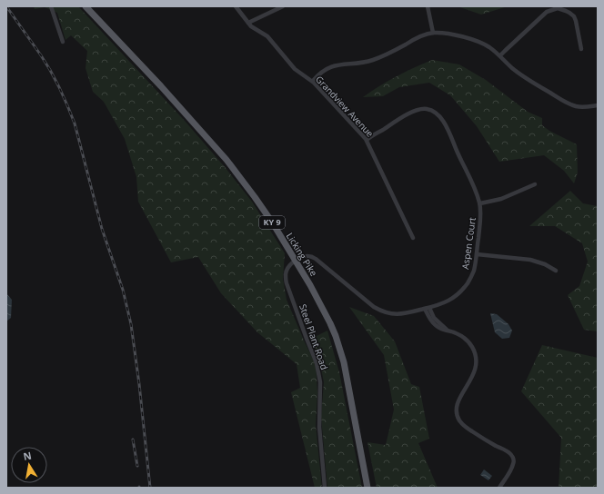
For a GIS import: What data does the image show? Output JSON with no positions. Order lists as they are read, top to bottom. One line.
{"streets":{"main road":["KY 9","Licking Pike"],"street":["Grandview Avenue","Aspen Court","Steel Plant Road"]},"crossings":[["Grandview Avenue","Aspen Court"],["Aspen Court","Licking Pike"],["Aspen Court","Steel Plant Road"],["Licking Pike","Steel Plant Road"]],"north":"top"}
